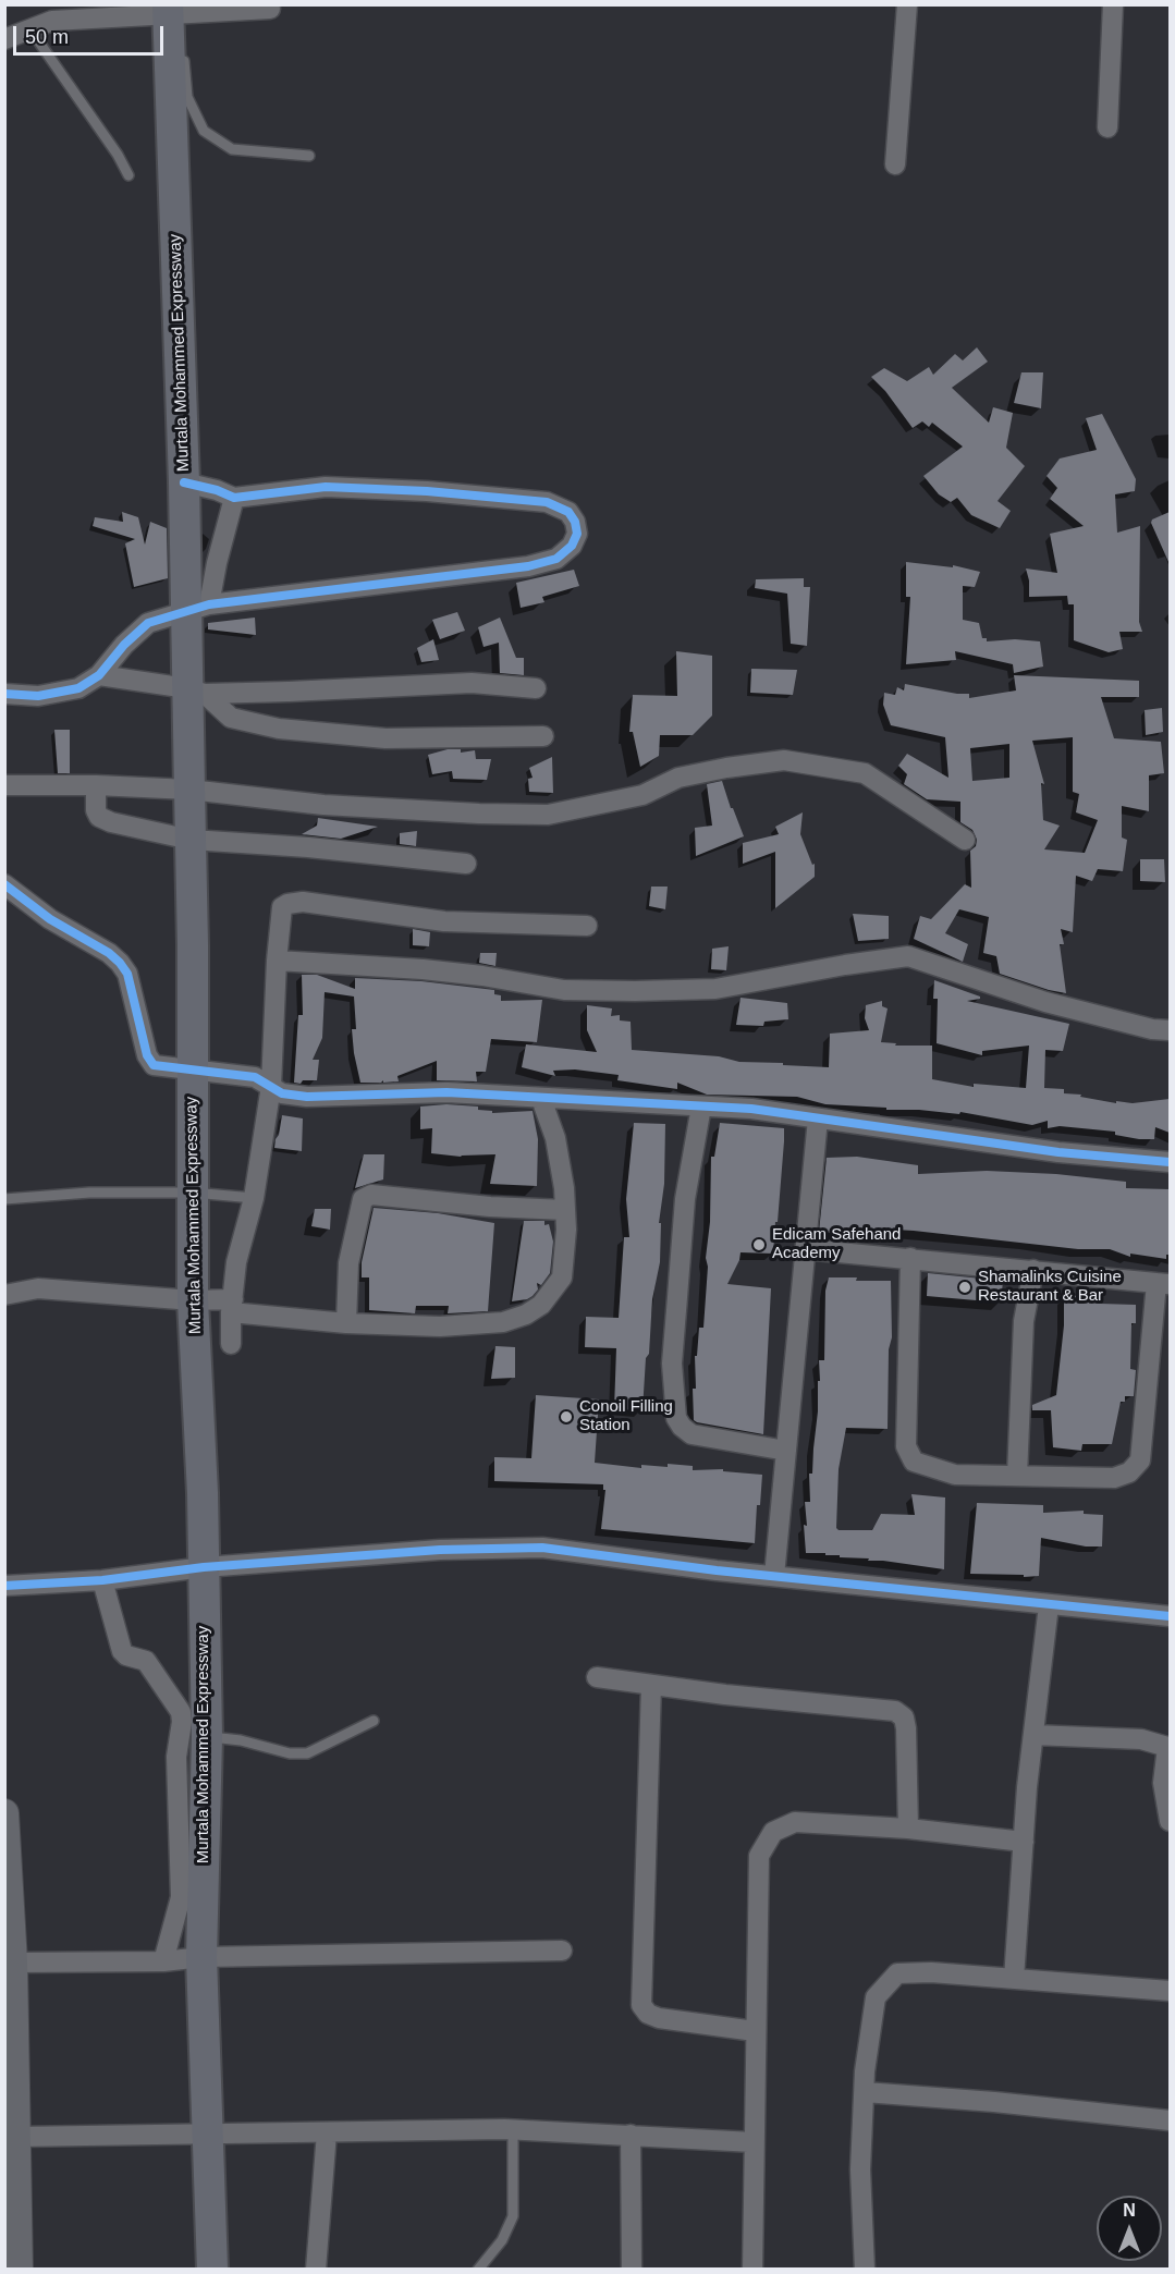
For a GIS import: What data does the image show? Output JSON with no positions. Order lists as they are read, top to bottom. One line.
{"streets":{"main road":["Murtala Mohammed Expressway"]},"places":["Edicam Safehand Academy","Shamalinks Cuisine Restaurant & Bar","Conoil Filling Station"],"scale_bar":"50 m","north":"top"}
